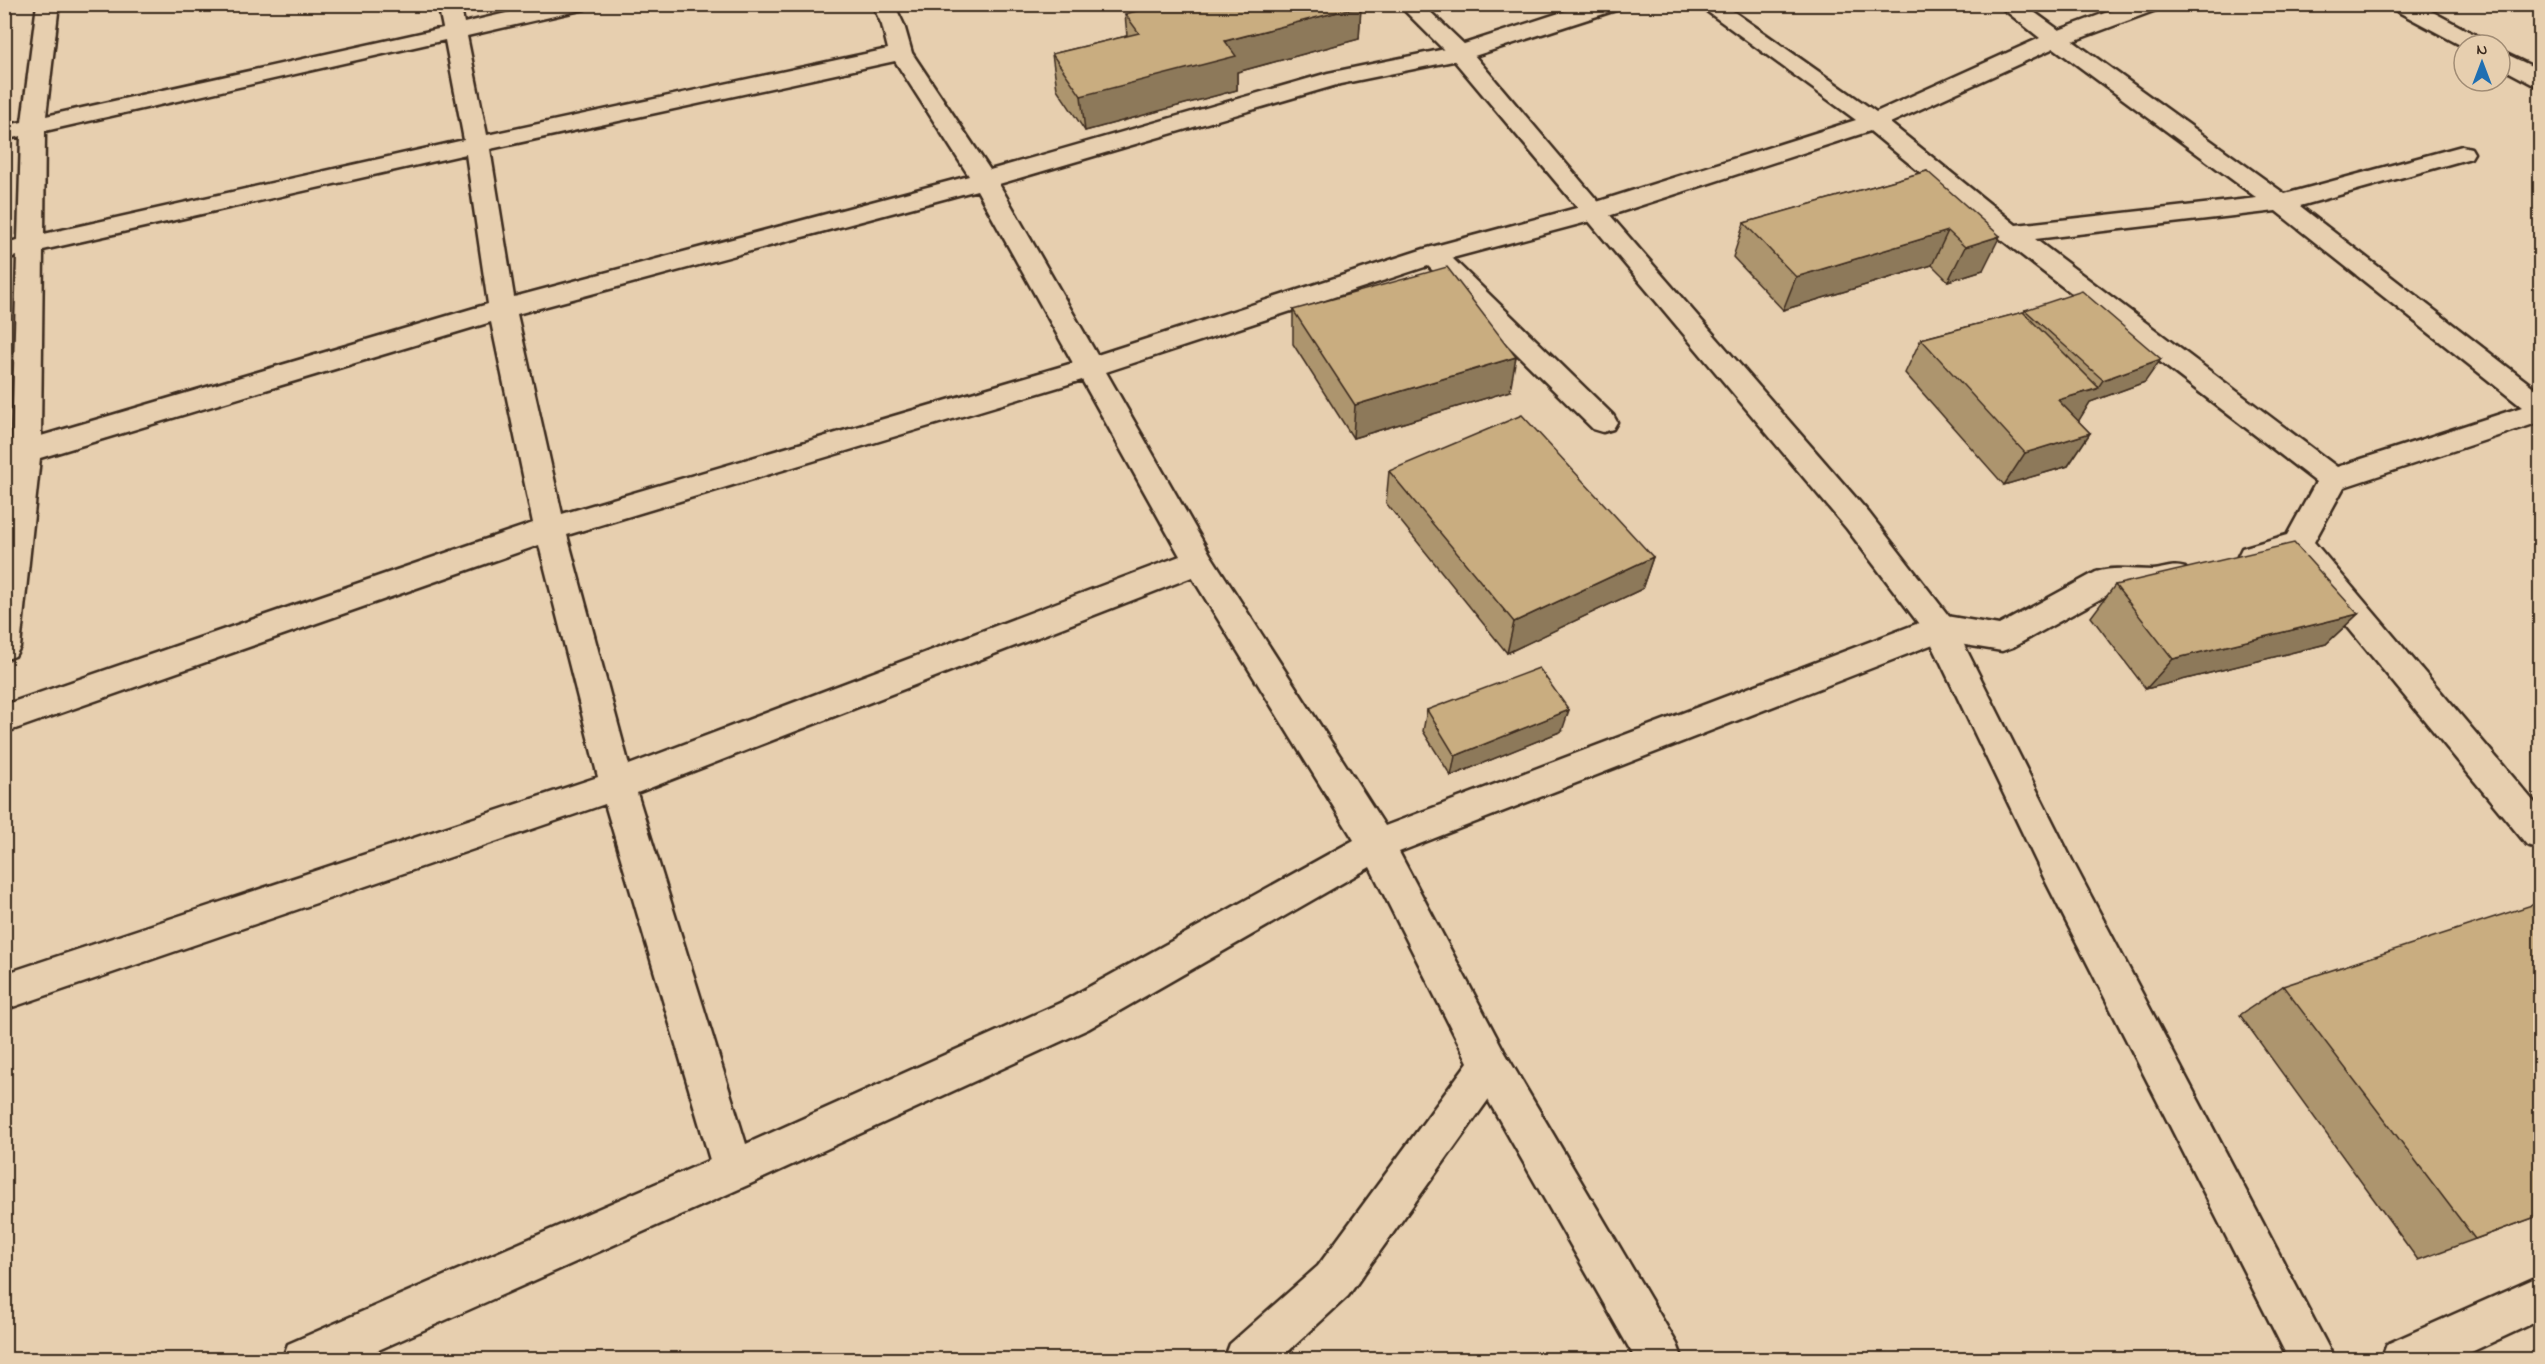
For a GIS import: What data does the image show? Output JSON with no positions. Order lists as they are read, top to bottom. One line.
{"north":"top"}
